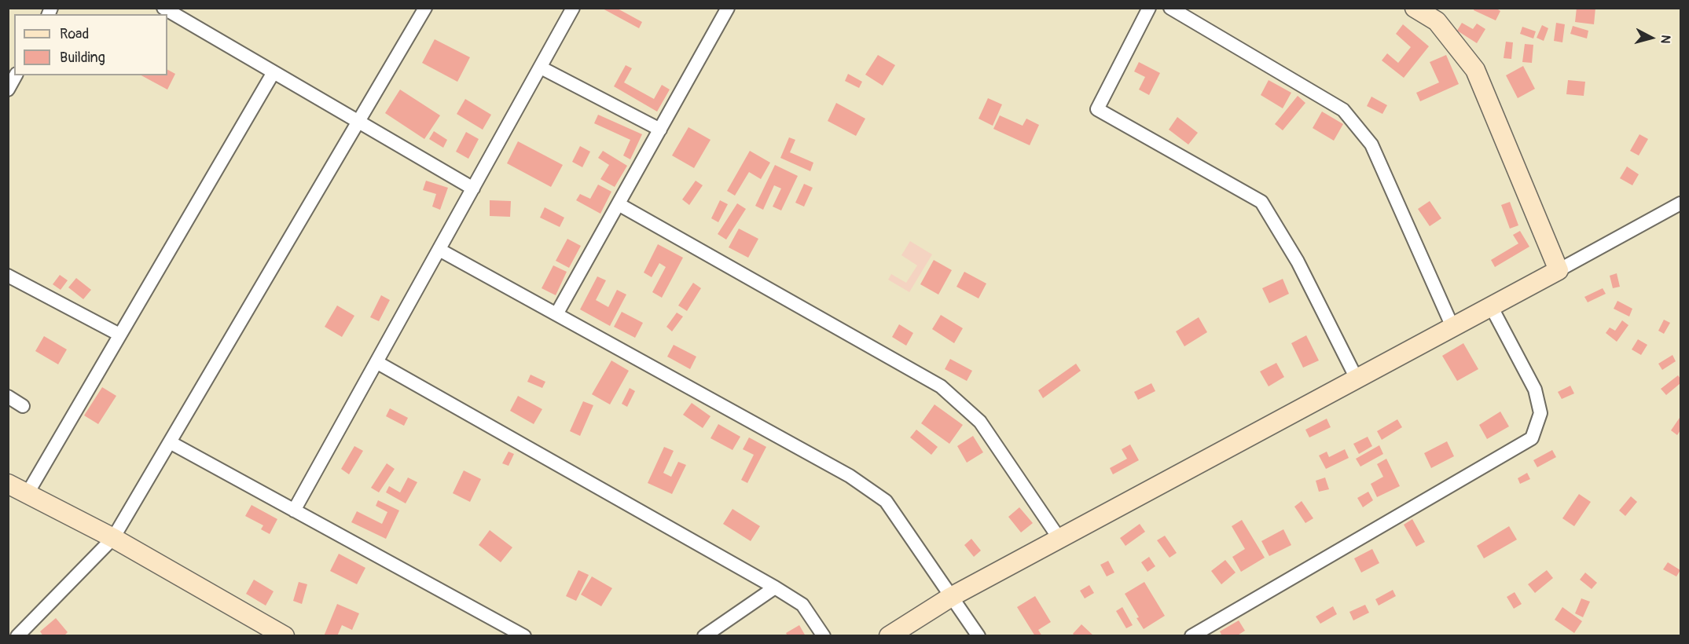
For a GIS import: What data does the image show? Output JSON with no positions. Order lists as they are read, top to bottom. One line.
{"legend":["Road","Building"],"north":"right"}
